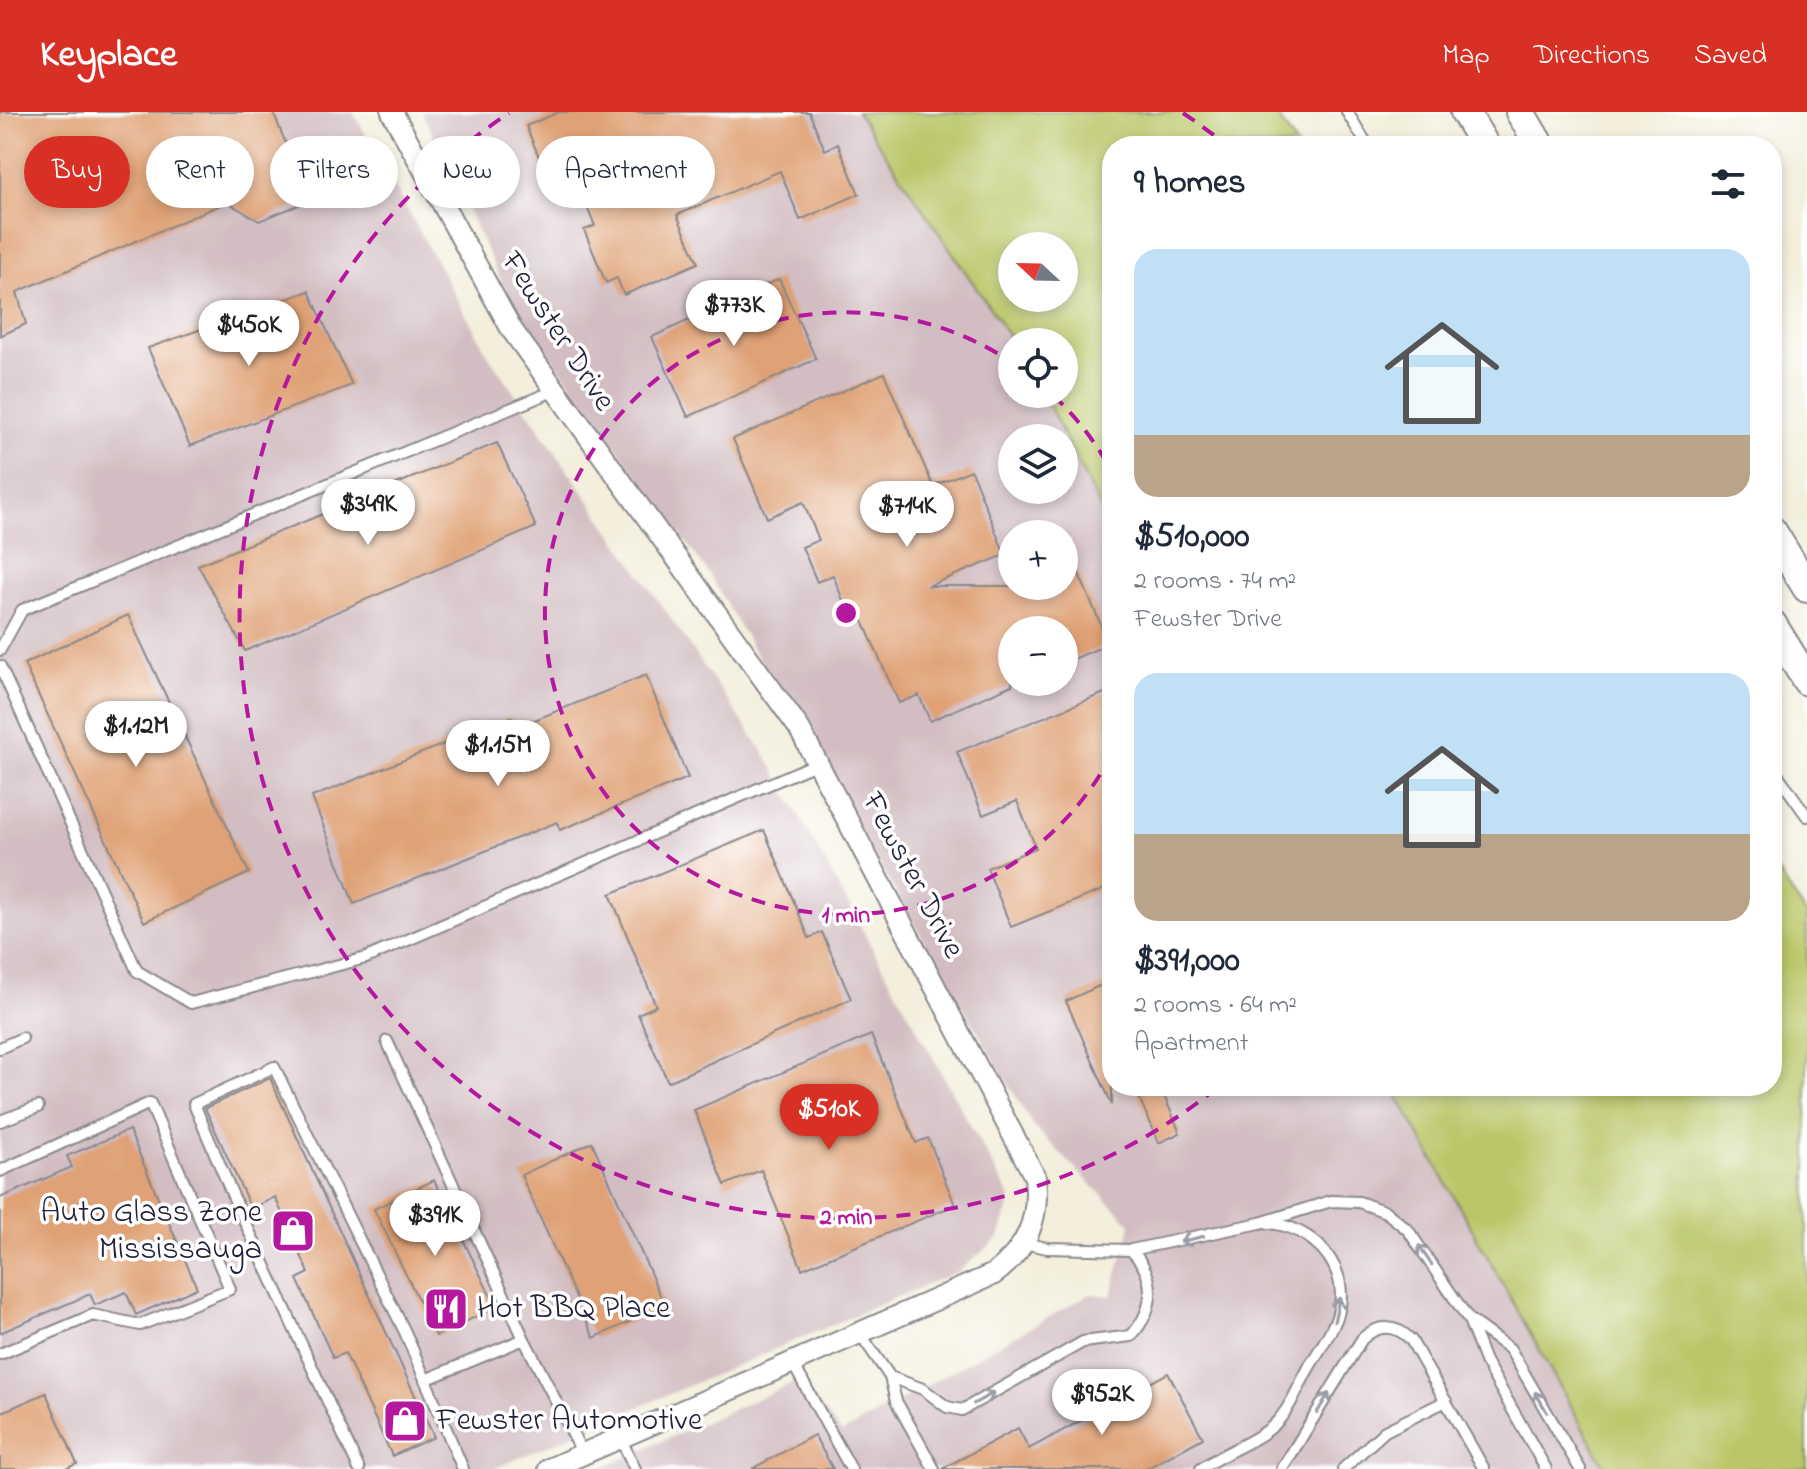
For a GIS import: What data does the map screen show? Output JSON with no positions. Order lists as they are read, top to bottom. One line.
{"streets":{"street":["Fewster Drive"]},"places":{"shop":["Auto Glass Zone Mississauga","Fewster Automotive"],"restaurant":["Hot BBQ Place"]},"north":"left","page":{"header":"Keyplace","nav":["Map","Directions","Saved"],"chip":["Buy","Rent","Filters","New","Apartment"],"heading":"9 homes","map_buttons":["+","−"],"list":[{"name":"$510,000","note":"2 rooms · 74 m² · Fewster Drive"},{"name":"$391,000","note":"2 rooms · 64 m² · Apartment"}],"price":["$773K","$450K","$349K","$714K","$1.12M","$1.15M","$510K","$391K","$952K"]},"rings":["1 min","2 min"]}
